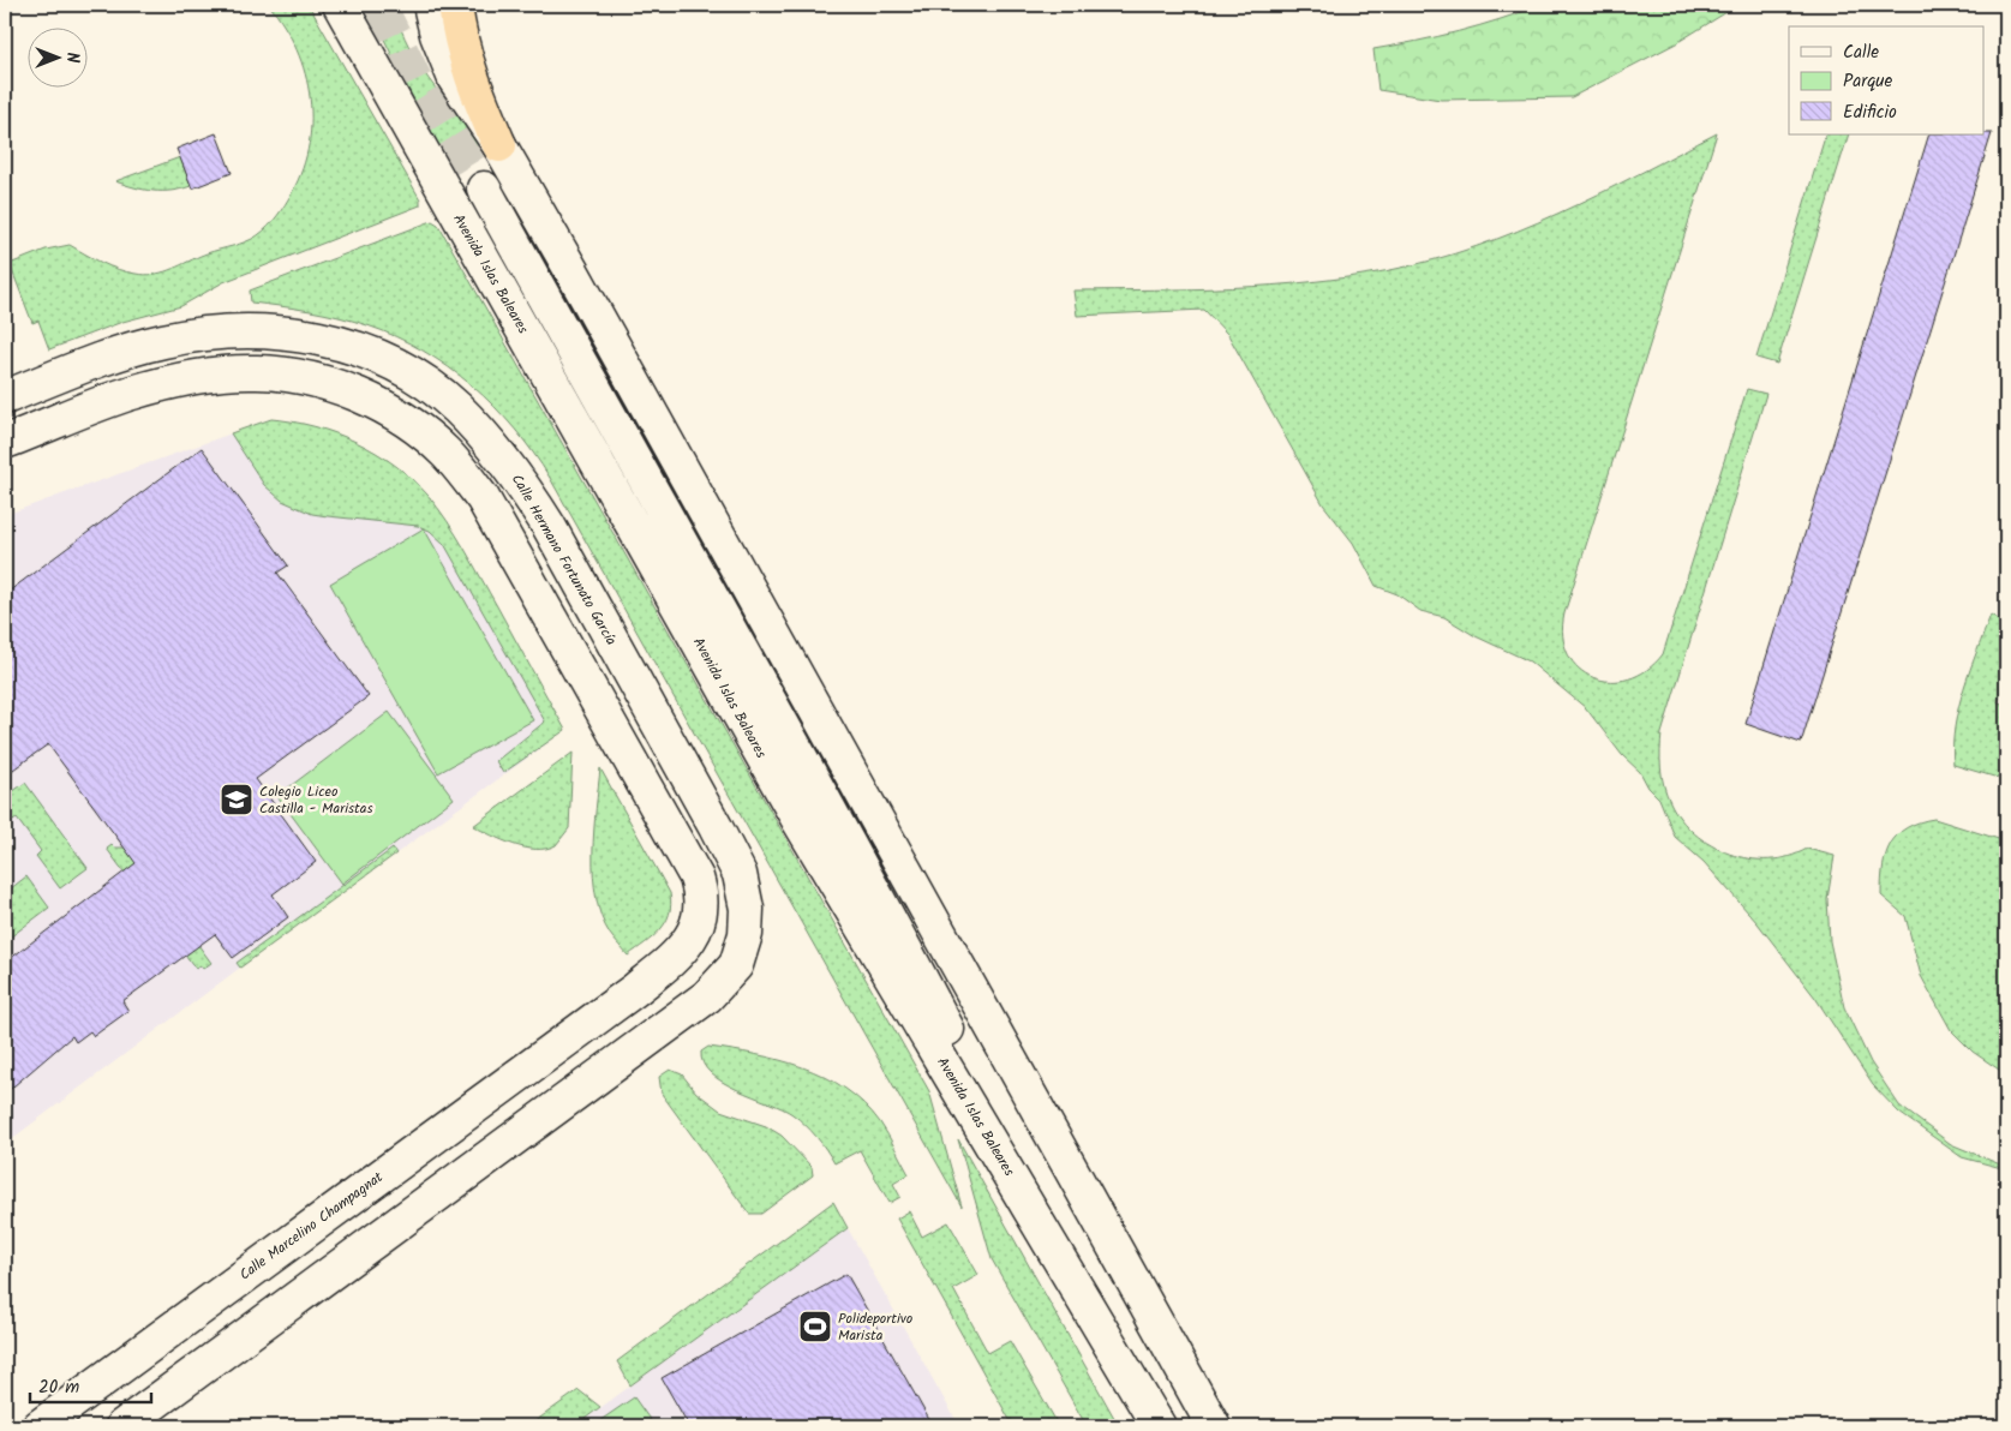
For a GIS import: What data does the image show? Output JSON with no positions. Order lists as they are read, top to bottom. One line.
{"streets":{"main road":["Avenida Islas Baleares","Calle Hermano Fortunato García","Calle Marcelino Champagnat"]},"places":{"school or university":["Colegio Liceo Castilla - Maristas"],"sports":["Polideportivo Marista"]},"legend":["Calle","Parque","Edificio"],"scale_bar":"20 m","north":"right"}
